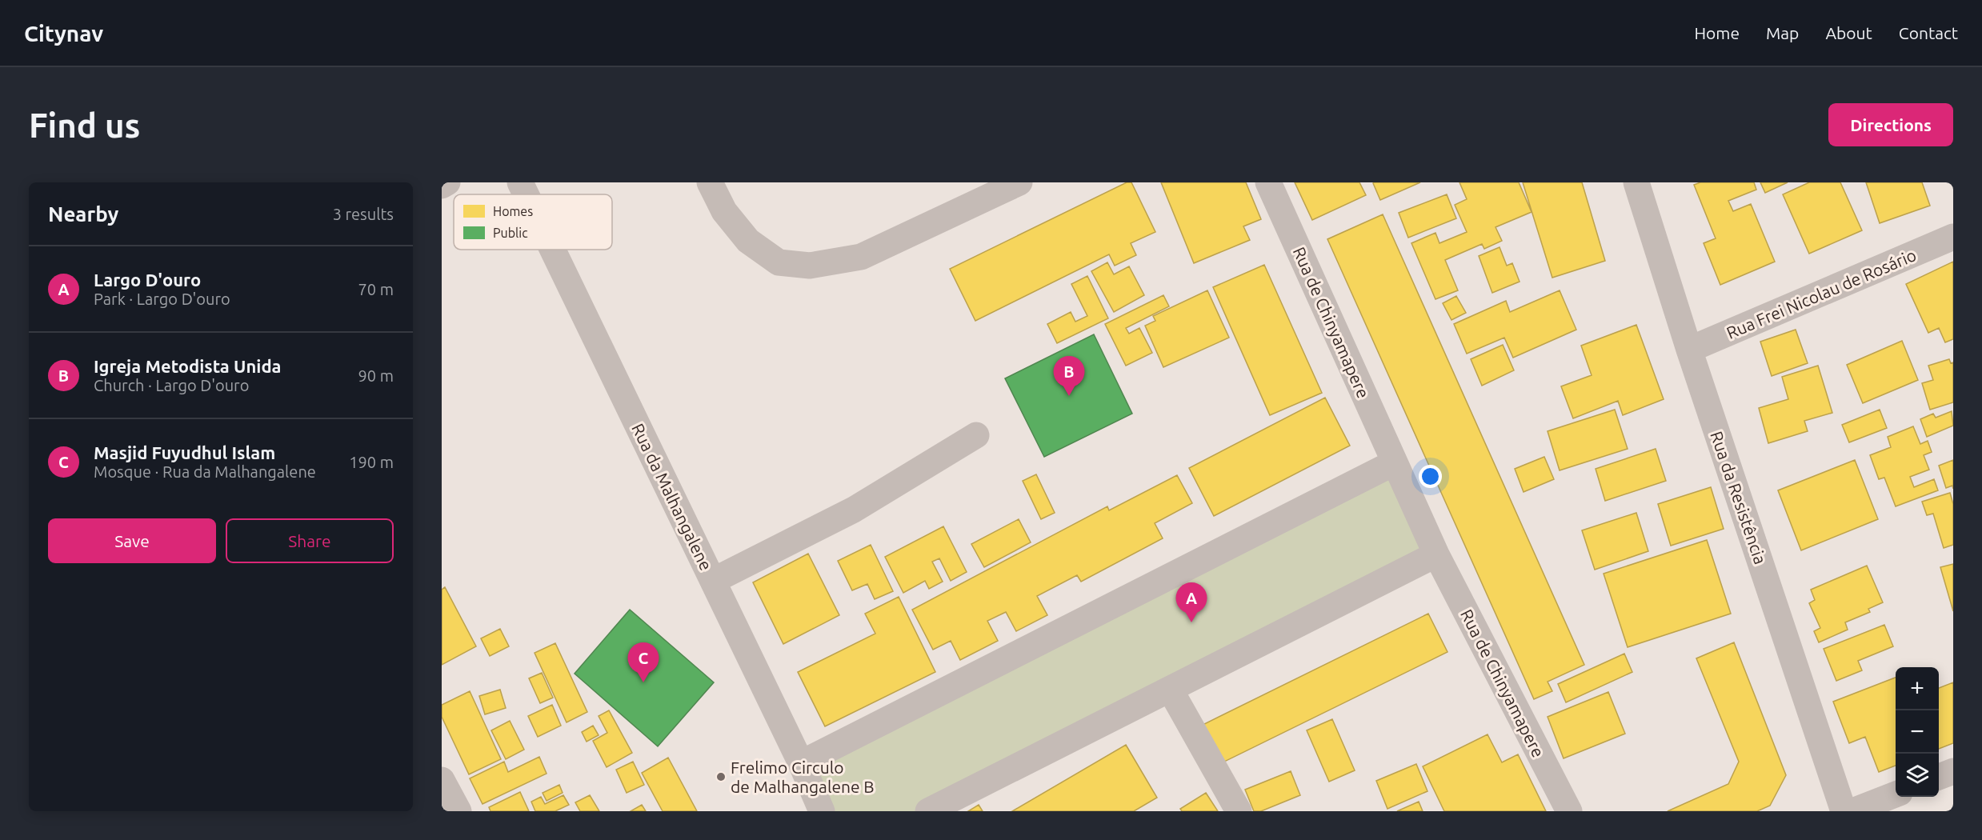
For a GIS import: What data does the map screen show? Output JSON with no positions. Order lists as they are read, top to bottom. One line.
{"streets":{"street":["Rua Frei Nicolau de Rosário","Rua de Chinyamapere","Rua da Malhangalene","Rua da Resistência"]},"crossings":[["Rua Frei Nicolau de Rosário","Rua da Resistência"]],"places":["Frelimo Circulo de Malhangalene B"],"legend":["Homes","Public"],"page":{"header":"Citynav","nav":["Home","Map","About","Contact"],"buttons":["Directions",["Save","Share"]],"title":"Find us","heading":["Nearby","3 results"],"list":[{"mark":"A","name":"Largo D'ouro","note":"Park · Largo D'ouro","value":"70 m"},{"mark":"B","name":"Igreja Metodista Unida","note":"Church · Largo D'ouro","value":"90 m"},{"mark":"C","name":"Masjid Fuyudhul Islam","note":"Mosque · Rua da Malhangalene","value":"190 m"}],"pins":["B","A","C"],"map_buttons":["+","−"]}}
